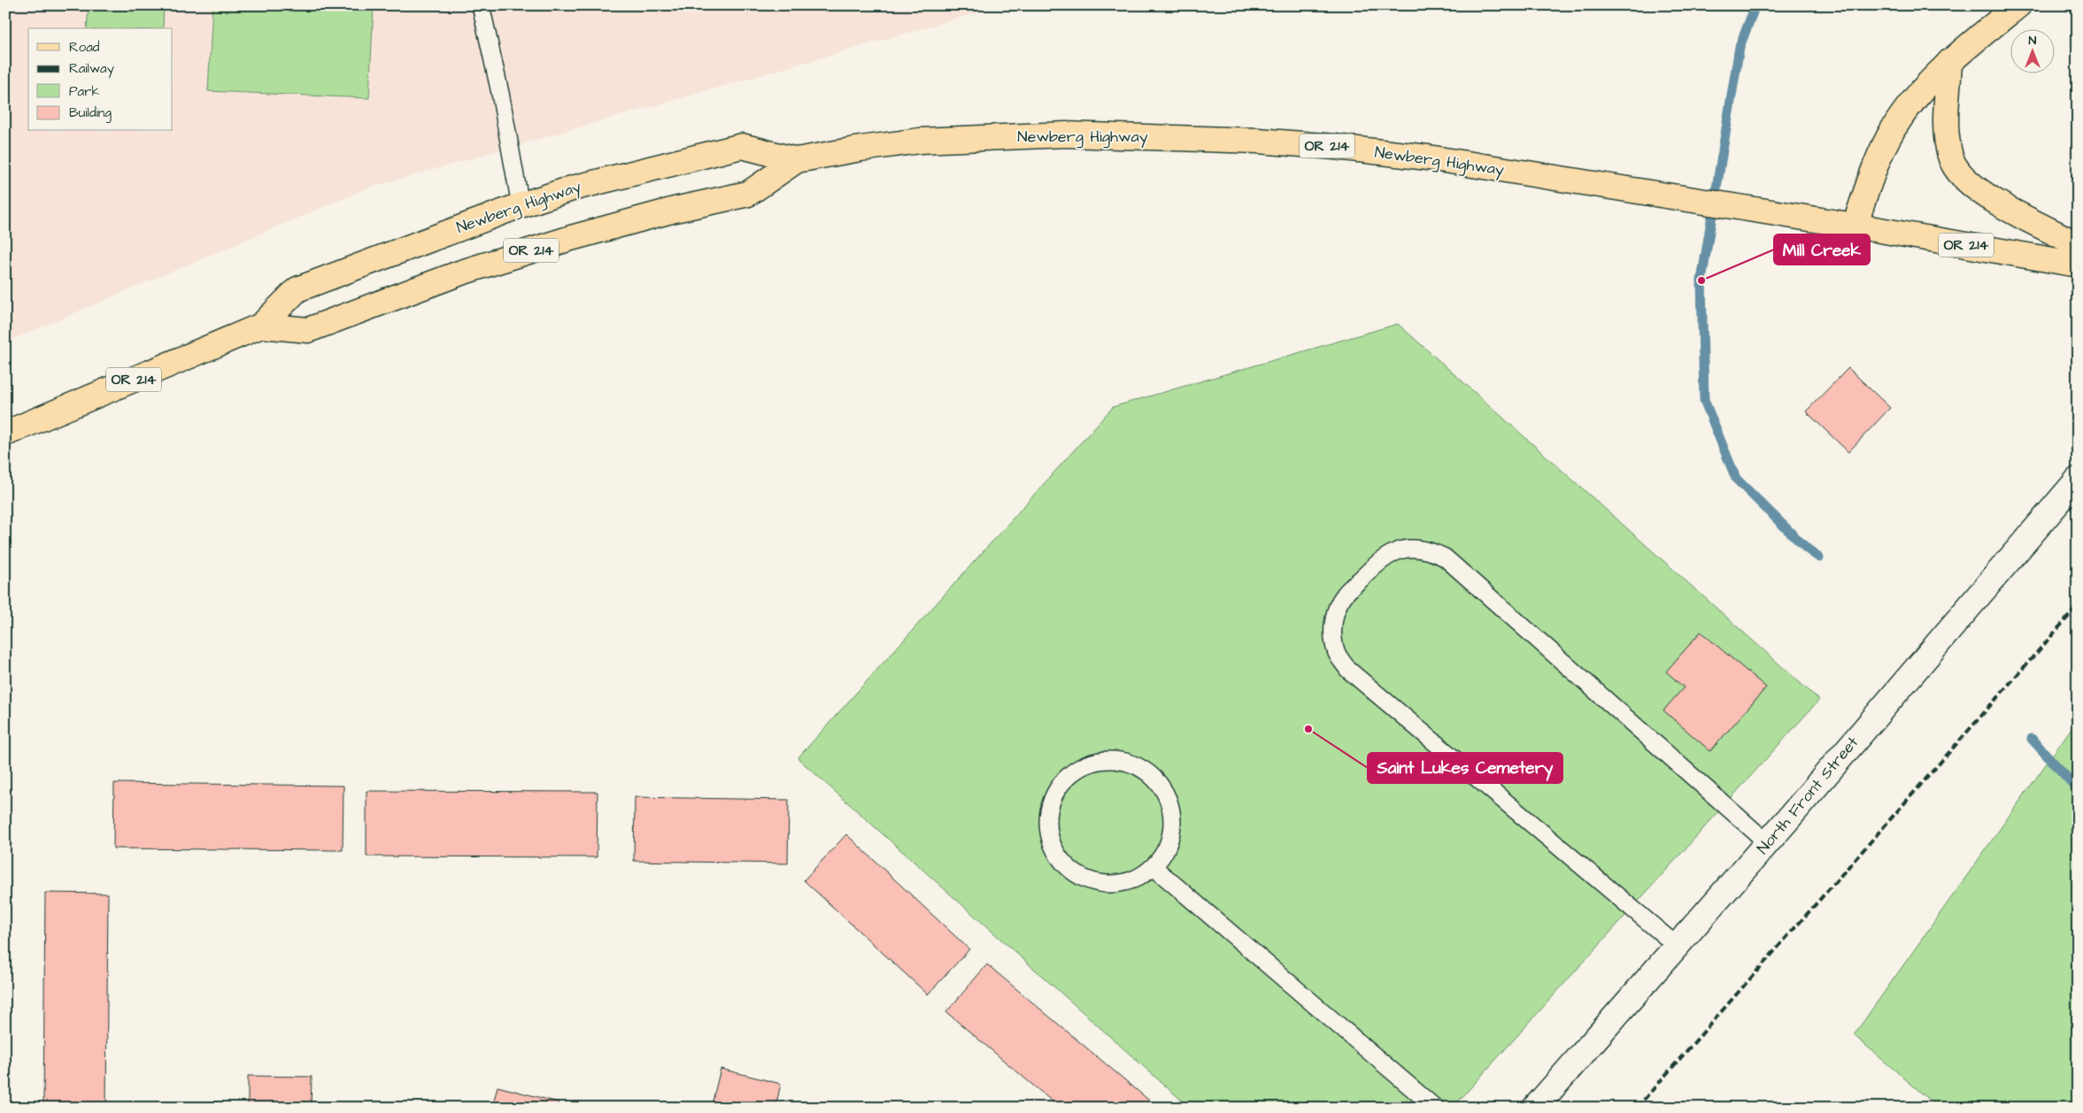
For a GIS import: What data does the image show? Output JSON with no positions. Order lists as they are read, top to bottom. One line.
{"streets":{"main road":["Newberg Highway","OR 214","North Front Street"]},"places":["Mill Creek","Saint Lukes Cemetery"],"legend":["Road","Railway","Park","Building"],"north":"top"}
